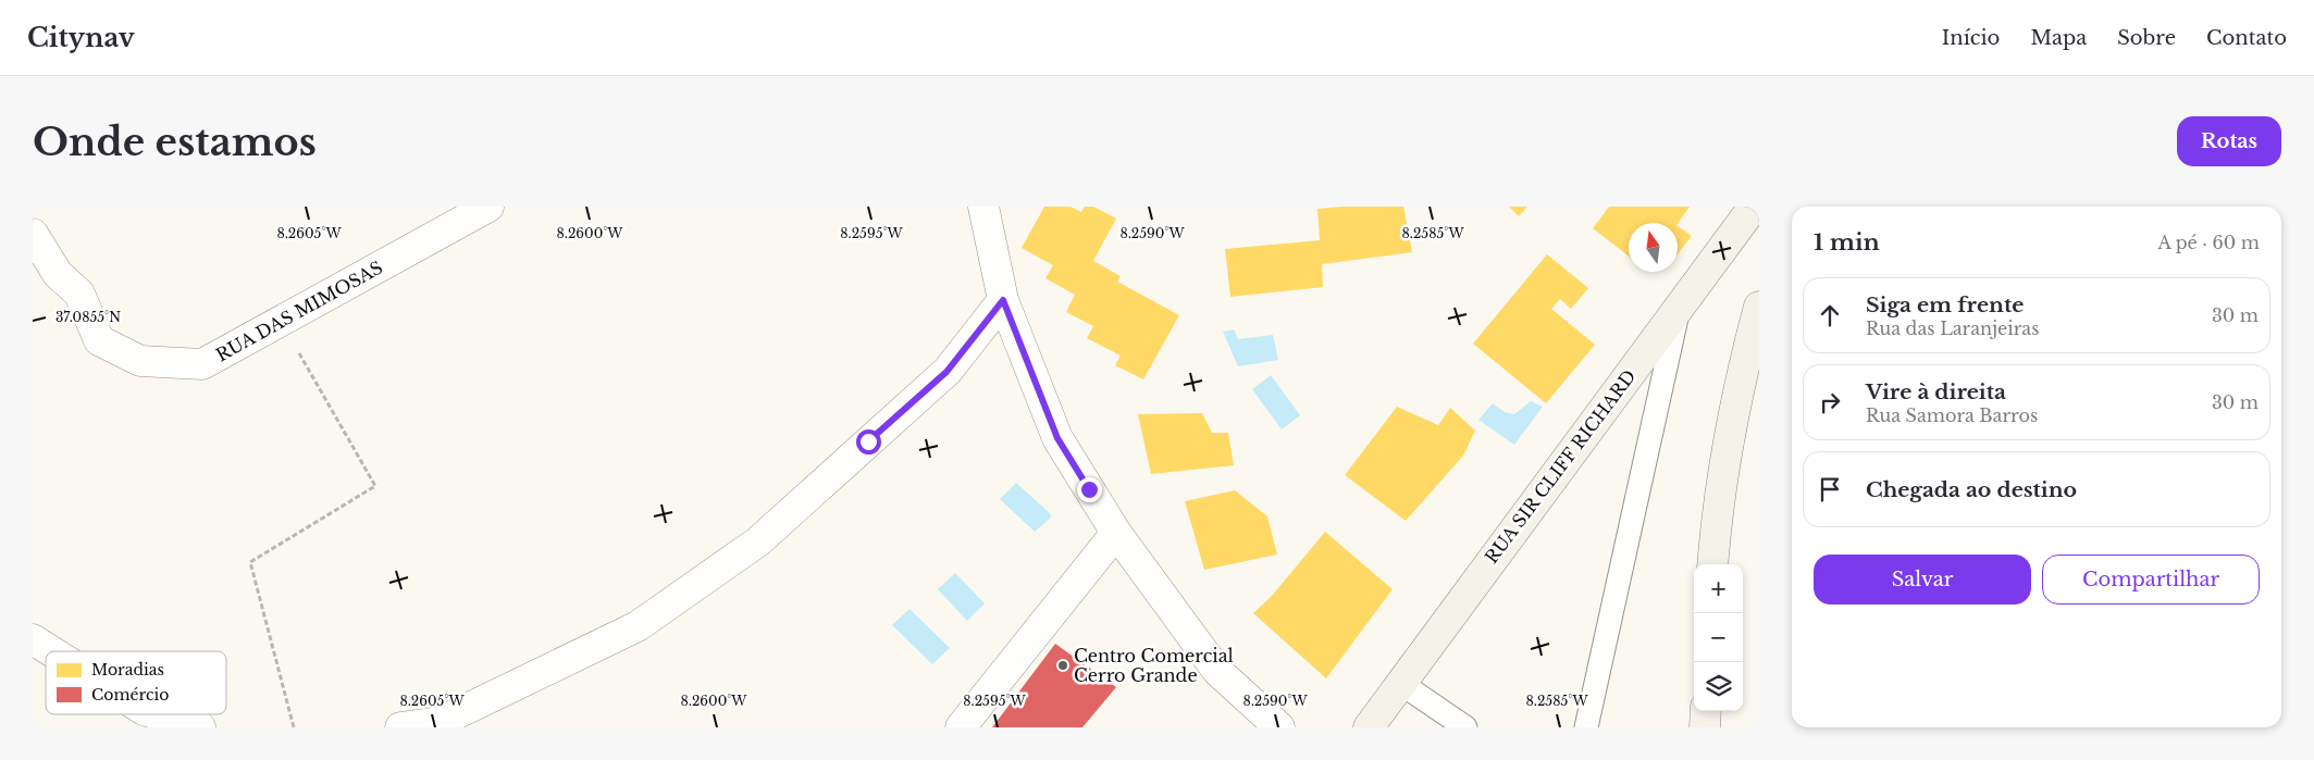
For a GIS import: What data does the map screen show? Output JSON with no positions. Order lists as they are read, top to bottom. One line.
{"streets":{"street":["RUA DAS MIMOSAS","RUA SIR CLIFF RICHARD"]},"places":["Centro Comercial Cerro Grande"],"legend":["Moradias","Comércio"],"north":"top","page":{"header":"Citynav","nav":["Início","Mapa","Sobre","Contato"],"buttons":["Rotas",["Salvar","Compartilhar"]],"title":"Onde estamos","heading":["1 min","A pé · 60 m"],"list":[["Siga em frente","Rua das Laranjeiras","30 m"],["Vire à direita","Rua Samora Barros","30 m"],"Chegada ao destino"],"map_buttons":["+","−"]},"coordinates":["8.2605°W","8.2600°W","8.2595°W","8.2590°W","8.2585°W","37.0855°N"]}
